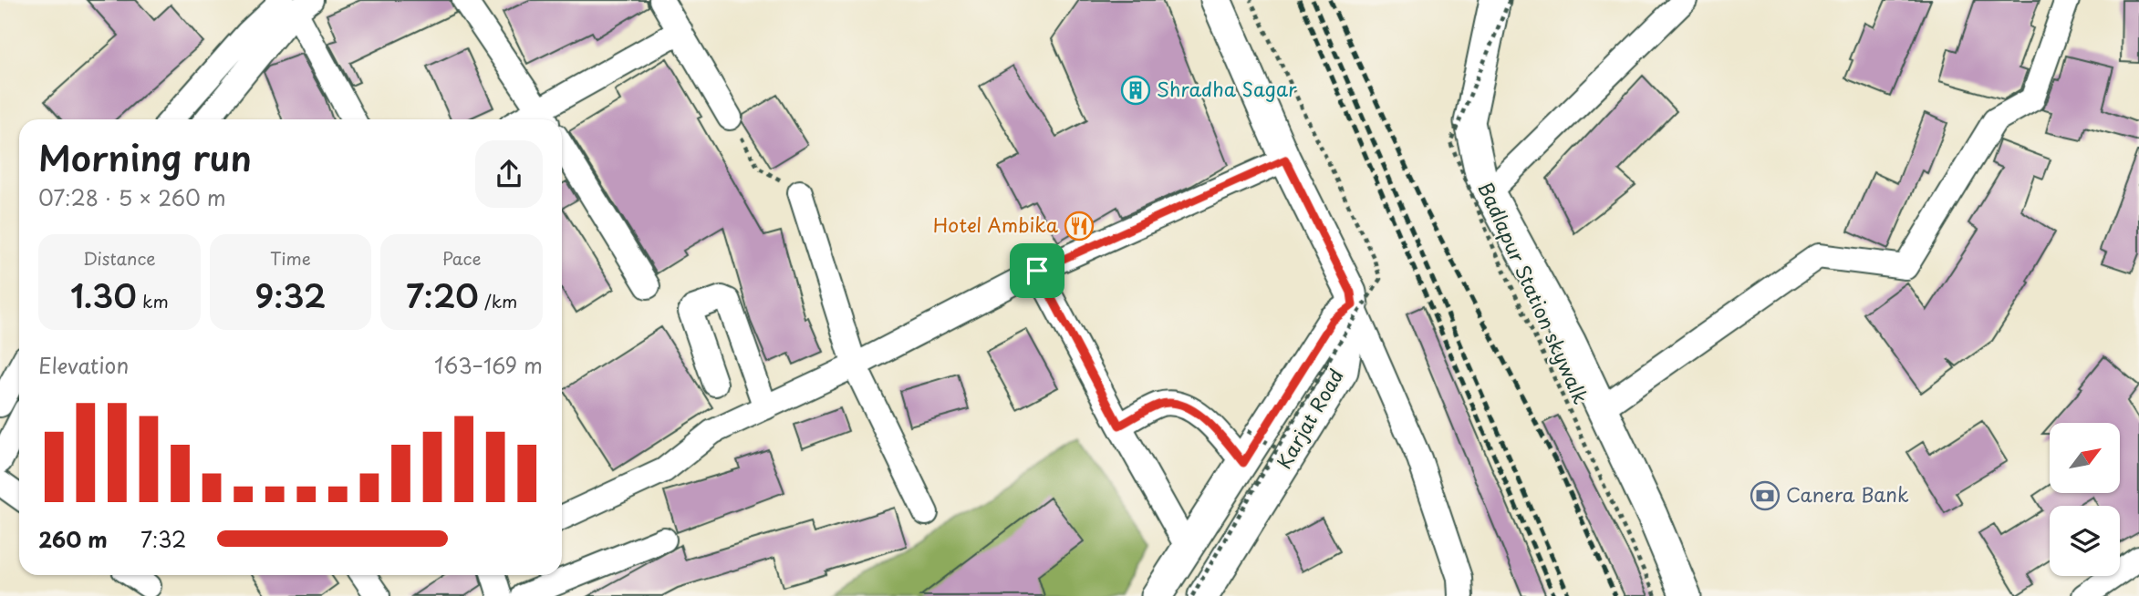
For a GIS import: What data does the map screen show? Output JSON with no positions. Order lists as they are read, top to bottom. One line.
{"streets":{"main road":["Karjat Road"],"path":["Badlapur Station skywalk"]},"places":{"building":["Shradha Sagar"],"restaurant":["Hotel Ambika"],"bank":["Canera Bank"]},"north":"top right","page":{"heading":["Morning run","07:28 · 5 × 260 m"],"stats":[["Distance","1.30 km"],["Time","9:32"],["Pace","7:20 /km"]],"chart":["Elevation","163–169 m"],"list":[{"name":"260 m","note":"7:32"}]}}
